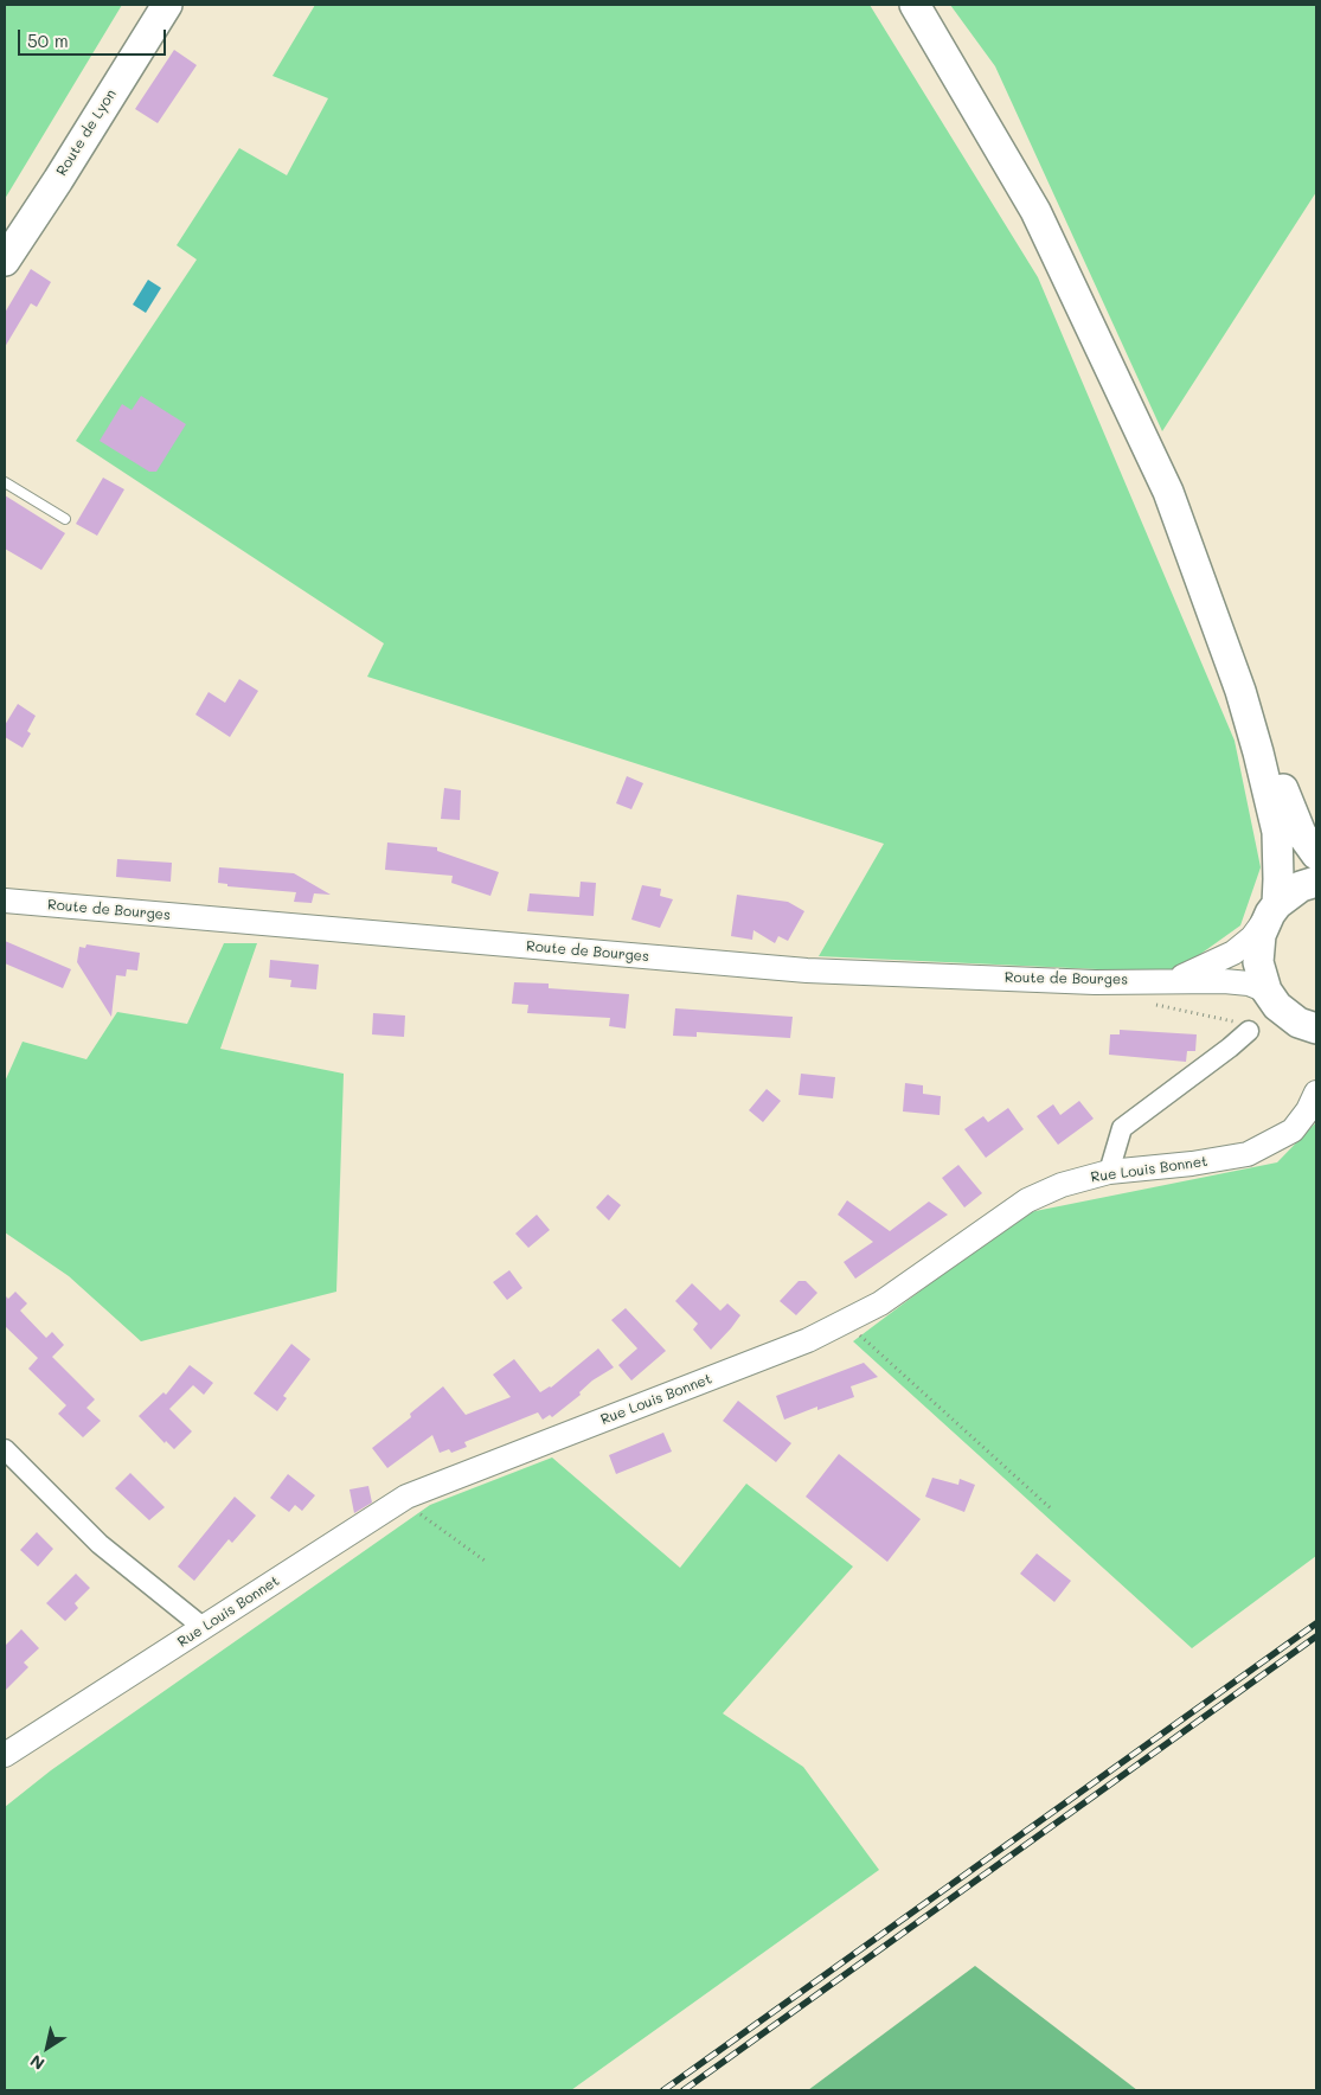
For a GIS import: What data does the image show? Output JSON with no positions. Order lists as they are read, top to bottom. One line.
{"streets":{"main road":["Route de Lyon"],"street":["Route de Bourges","Rue Louis Bonnet"]},"scale_bar":"50 m","north":"bottom left"}
